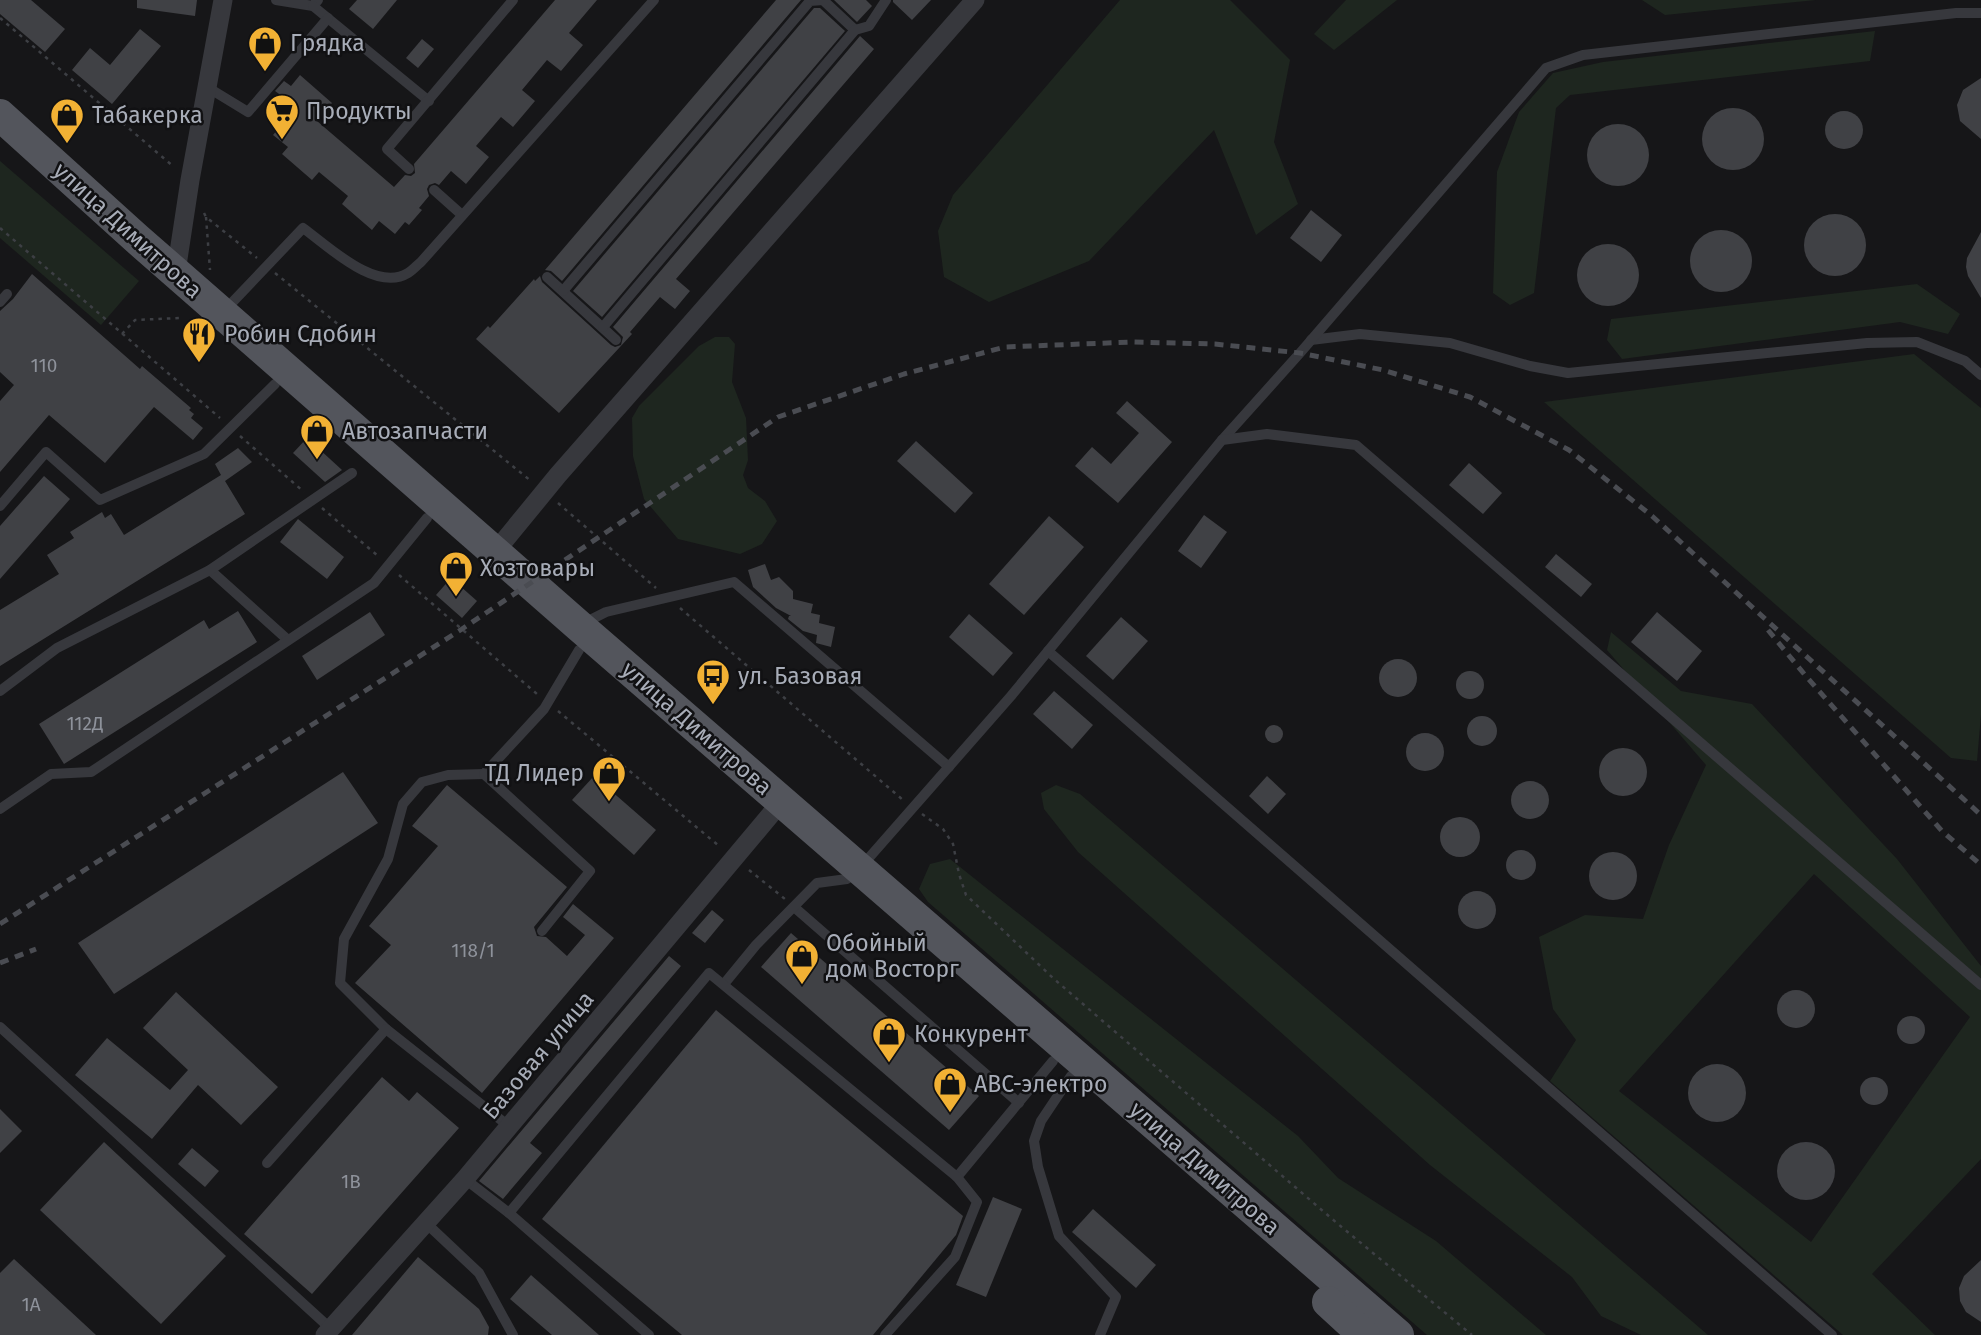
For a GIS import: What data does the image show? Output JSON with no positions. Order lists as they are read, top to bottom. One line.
{"streets":{"main road":["улица Димитрова"],"street":["Базовая улица"]},"crossings":[["улица Димитрова","Базовая улица"]],"places":{"shop":["Грядка","Табакерка","Автозапчасти","Хозтовары","ТД Лидер","Обойный дом Восторг","Конкурент","АВС-электро"],"supermarket":["Продукты"],"restaurant":["Робин Сдобин"],"bus stop":["ул. Базовая"]},"house_numbers":["110","112Д","118/1","1В","1А"]}
